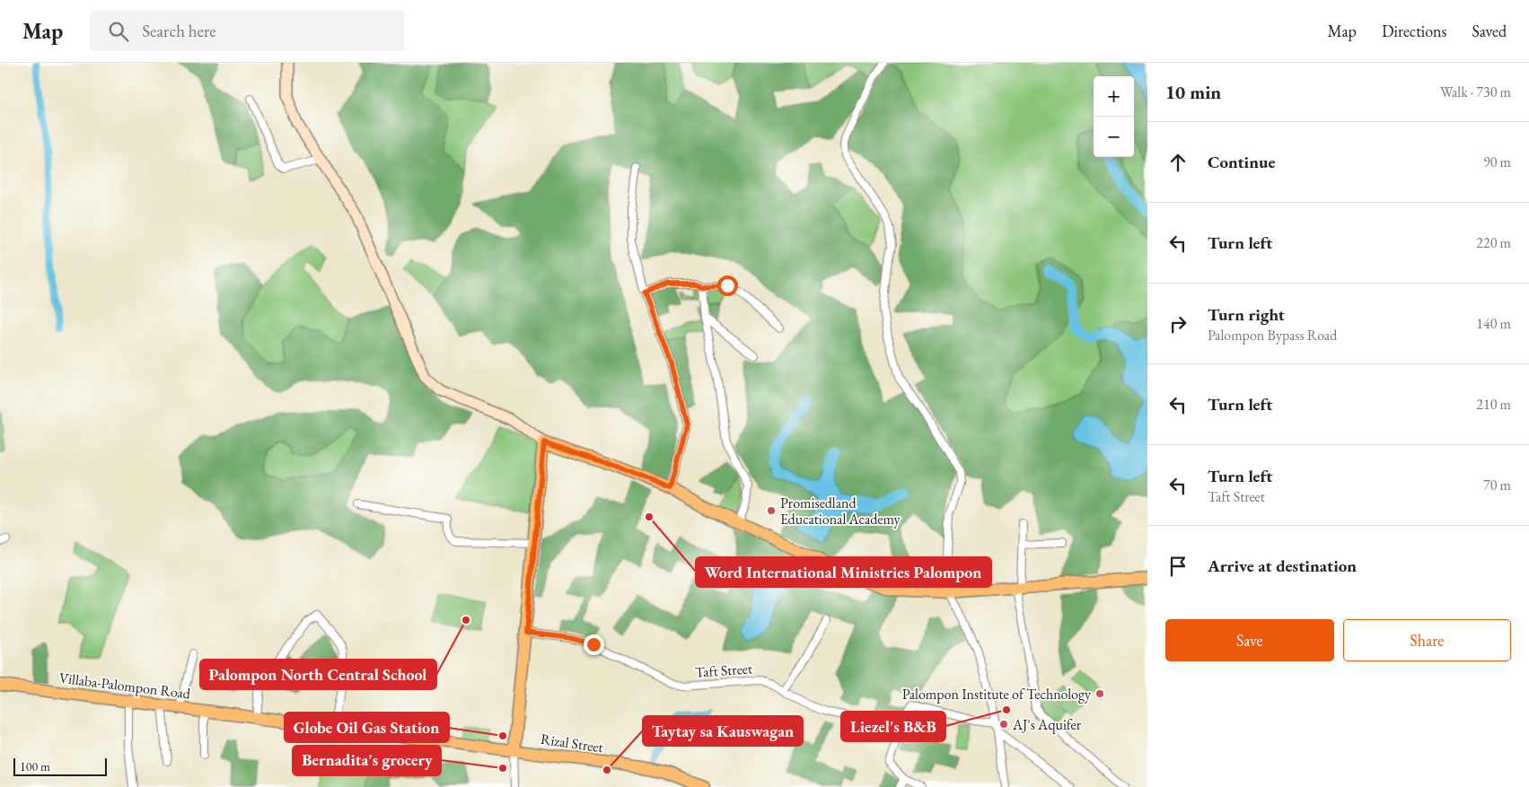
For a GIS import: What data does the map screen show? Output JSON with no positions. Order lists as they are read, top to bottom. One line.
{"streets":{"main road":["Villaba-Palompon Road","Rizal Street"],"street":["Taft Street"]},"crossings":[["Villaba-Palompon Road","Rizal Street"]],"places":["Promisedland Educational Academy","Word International Ministries Palompon","Palompon North Central School","Palompon Institute of Technology","Liezel's B&B","AJ's Aquifer","Globe Oil Gas Station","Bernadita's grocery","Taytay sa Kauswagan"],"scale_bar":"100 m","page":{"header":"Map","search":"Search here","nav":["Map","Directions","Saved"],"heading":["10 min","Walk · 730 m"],"map_buttons":["+","−"],"list":[["Continue","90 m"],["Turn left","220 m"],["Turn right","Palompon Bypass Road","140 m"],["Turn left","210 m"],["Turn left","Taft Street","70 m"],"Arrive at destination"],"buttons":["Save","Share"],"scale":"100 m"}}
